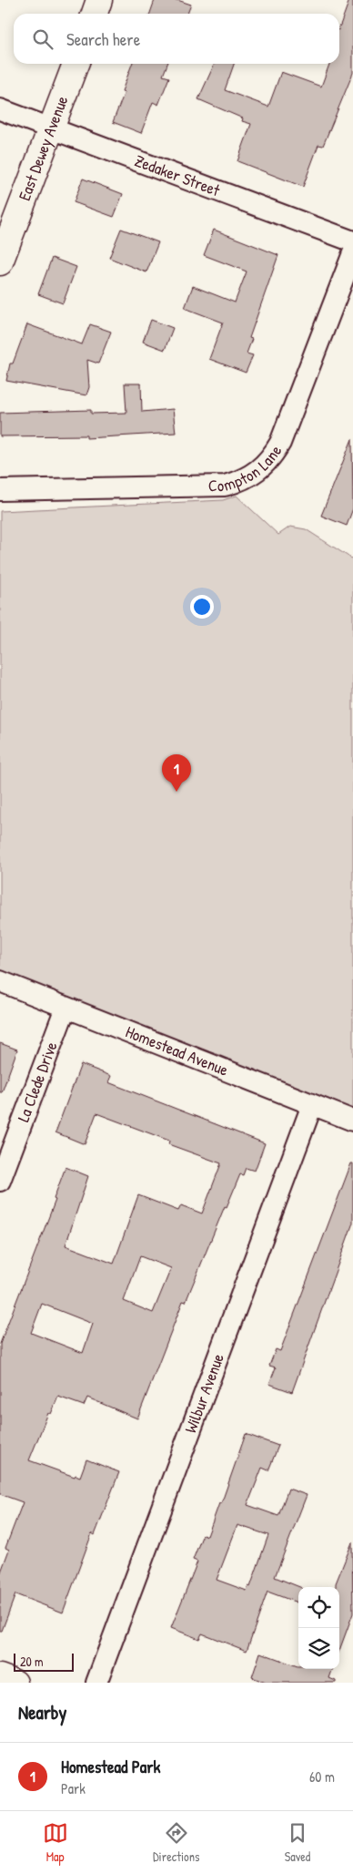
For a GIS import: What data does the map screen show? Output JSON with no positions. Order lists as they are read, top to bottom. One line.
{"streets":{"street":["East Dewey Avenue","Zedaker Street","Compton Lane","Homestead Avenue","La Clede Drive","Wilbur Avenue"]},"crossings":[["East Dewey Avenue","Zedaker Street"],["Homestead Avenue","La Clede Drive"],["Homestead Avenue","Wilbur Avenue"]],"scale_bar":"20 m","page":{"search":"Search here","pins":"1","scale":"20 m","heading":"Nearby","list":[{"mark":"1","name":"Homestead Park","note":"Park","value":"60 m"}],"nav":["Map","Directions","Saved"]}}
